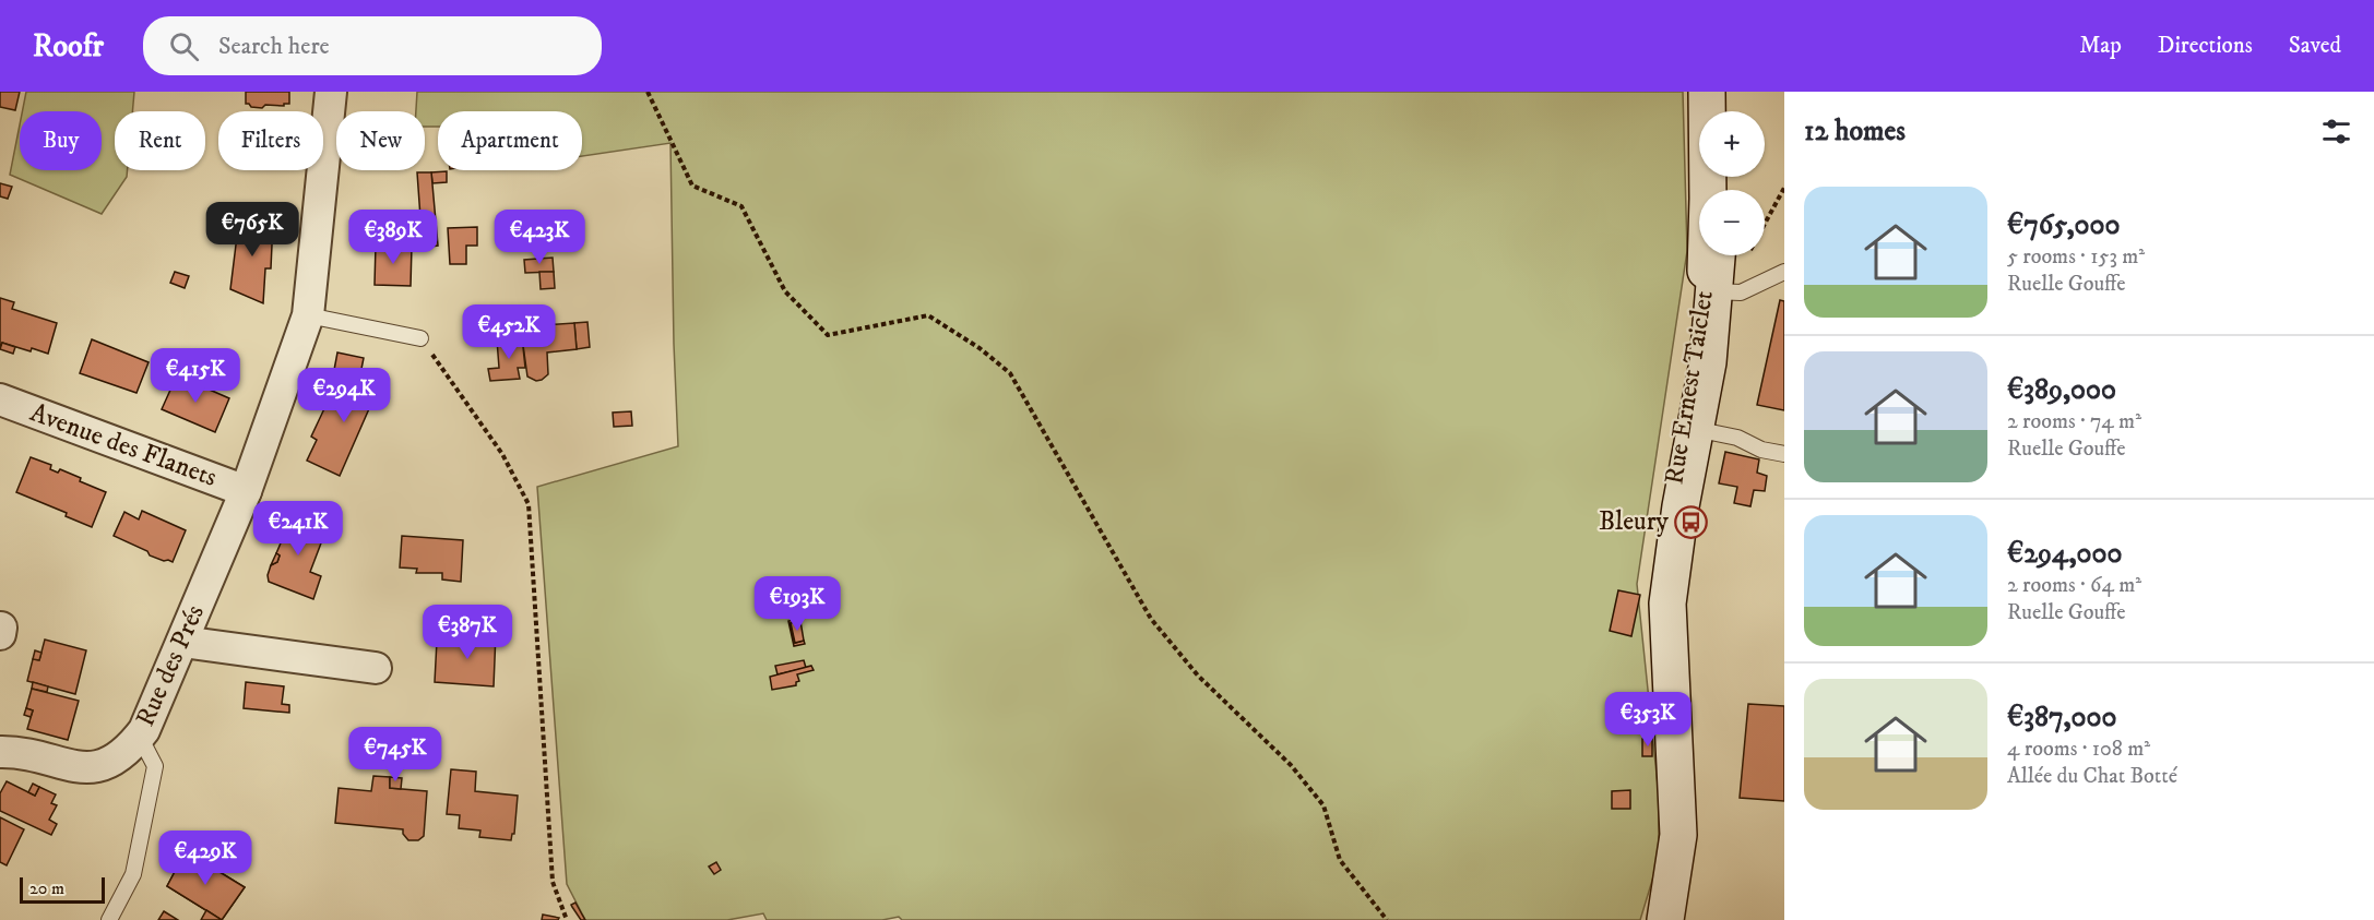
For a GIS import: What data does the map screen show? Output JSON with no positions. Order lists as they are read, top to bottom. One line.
{"streets":{"street":["Rue Ernest Taiclet","Avenue des Flanets","Rue des Prés"]},"crossings":[["Avenue des Flanets","Rue des Prés"]],"places":{"bus stop":["Bleury"]},"scale_bar":"20 m","page":{"header":"Roofr","search":"Search here","nav":["Map","Directions","Saved"],"heading":"12 homes","map_buttons":["+","−"],"chip":["Buy","Rent","Filters","New","Apartment"],"list":[{"name":"€765,000","note":"5 rooms · 153 m² · Ruelle Gouffe"},{"name":"€389,000","note":"2 rooms · 74 m² · Ruelle Gouffe"},{"name":"€294,000","note":"2 rooms · 64 m² · Ruelle Gouffe"},{"name":"€387,000","note":"4 rooms · 108 m² · Allée du Chat Botté"}],"price":["€765K","€389K","€423K","€452K","€415K","€294K","€241K","€193K","€387K","€353K","€745K","€429K"],"scale":"20 m"}}
